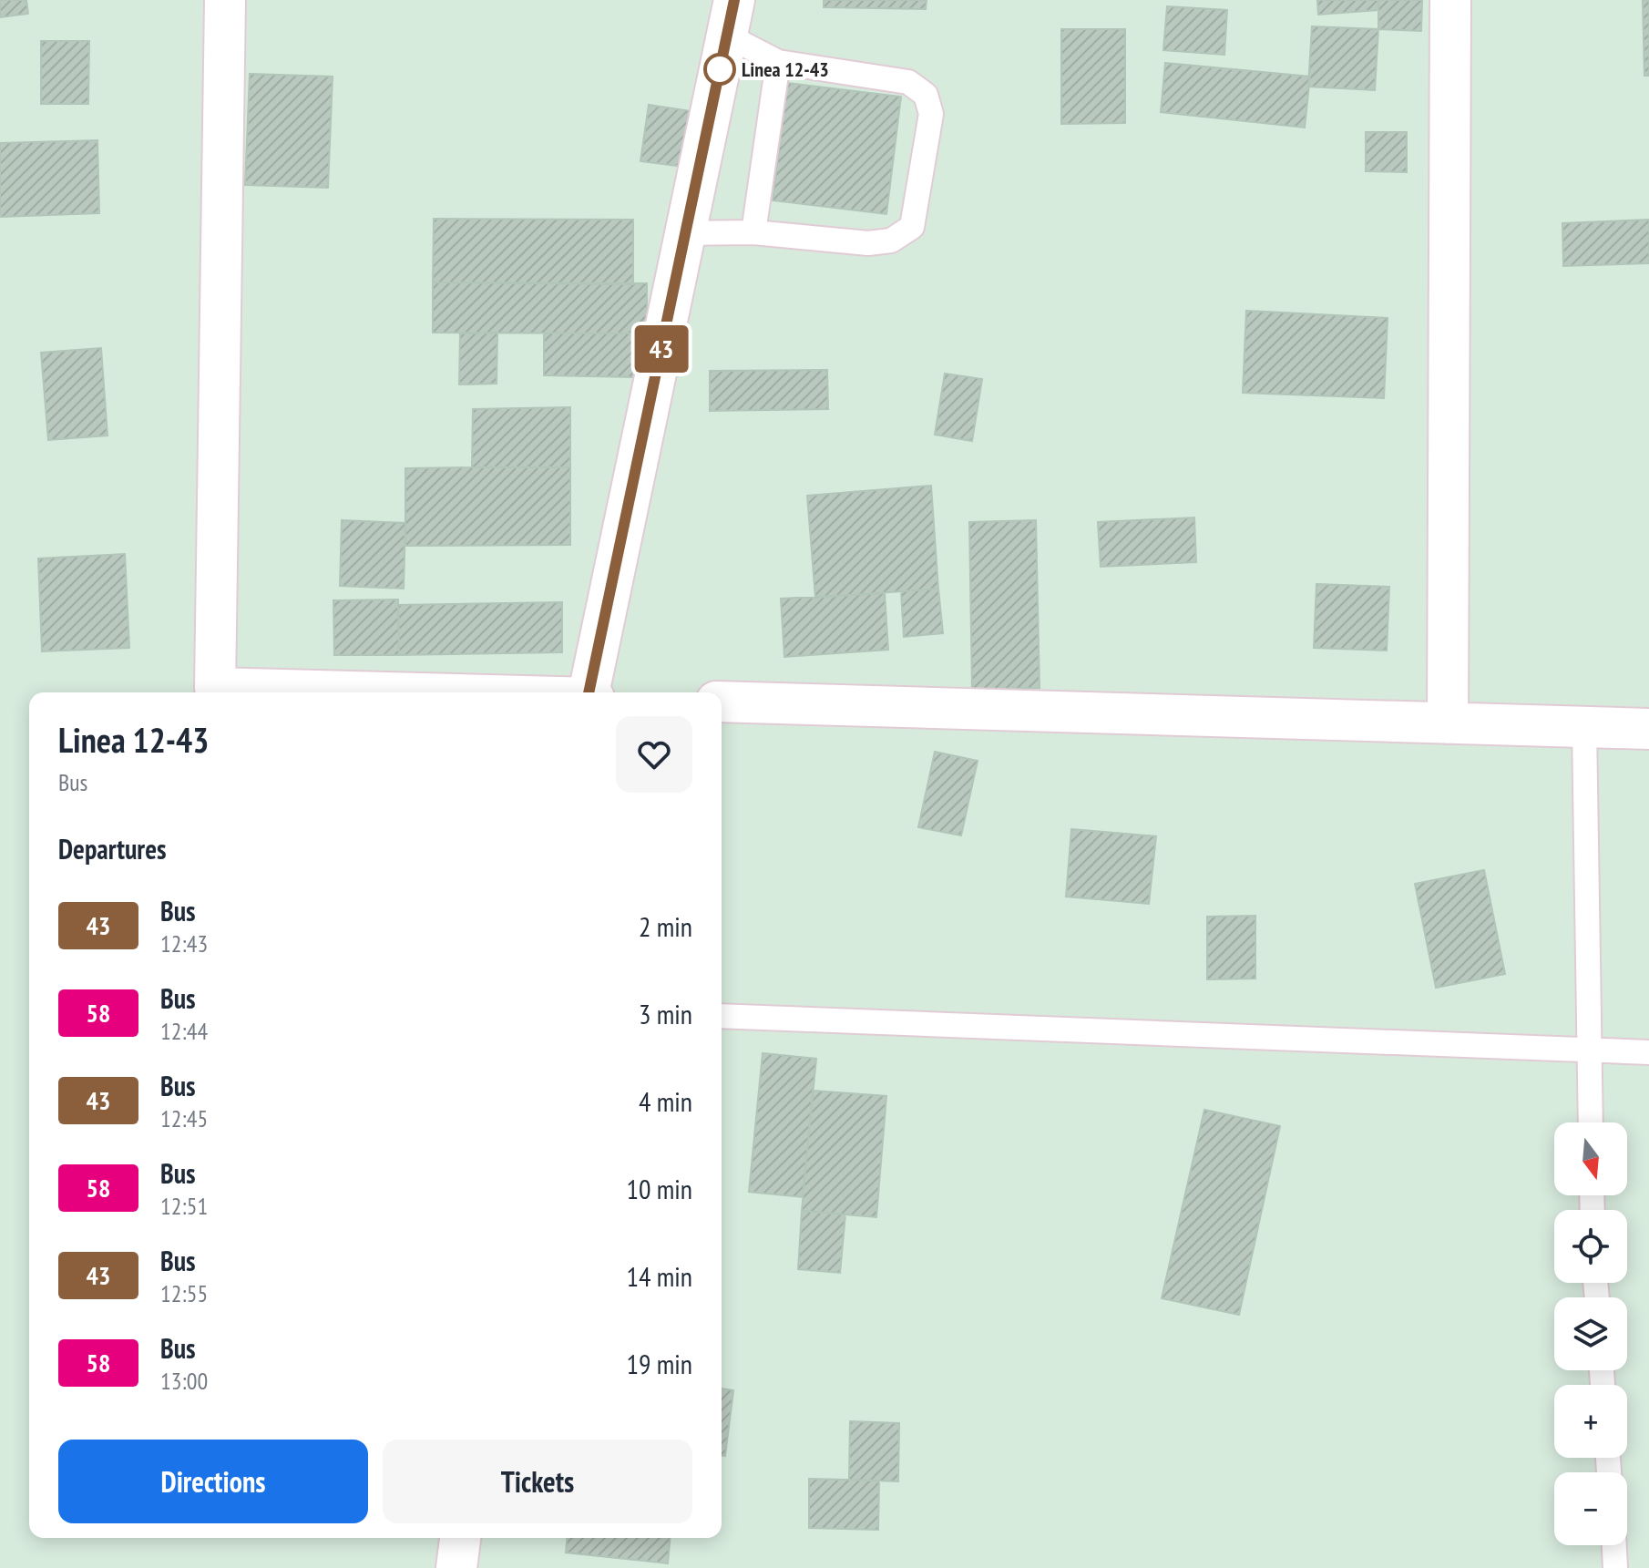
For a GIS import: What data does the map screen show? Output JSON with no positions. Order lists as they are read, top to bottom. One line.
{"places":["Linea 12-43"],"lines":["bus line 43"],"north":"bottom","page":{"on_map":"43","heading":[["Linea 12-43","Bus"],"Departures"],"list":[{"mark":"43","name":"Bus","note":"12:43","value":"2 min"},{"mark":"58","name":"Bus","note":"12:44","value":"3 min"},{"mark":"43","name":"Bus","note":"12:45","value":"4 min"},{"mark":"58","name":"Bus","note":"12:51","value":"10 min"},{"mark":"43","name":"Bus","note":"12:55","value":"14 min"},{"mark":"58","name":"Bus","note":"13:00","value":"19 min"}],"map_buttons":["+","−"],"buttons":["Directions","Tickets"]}}
